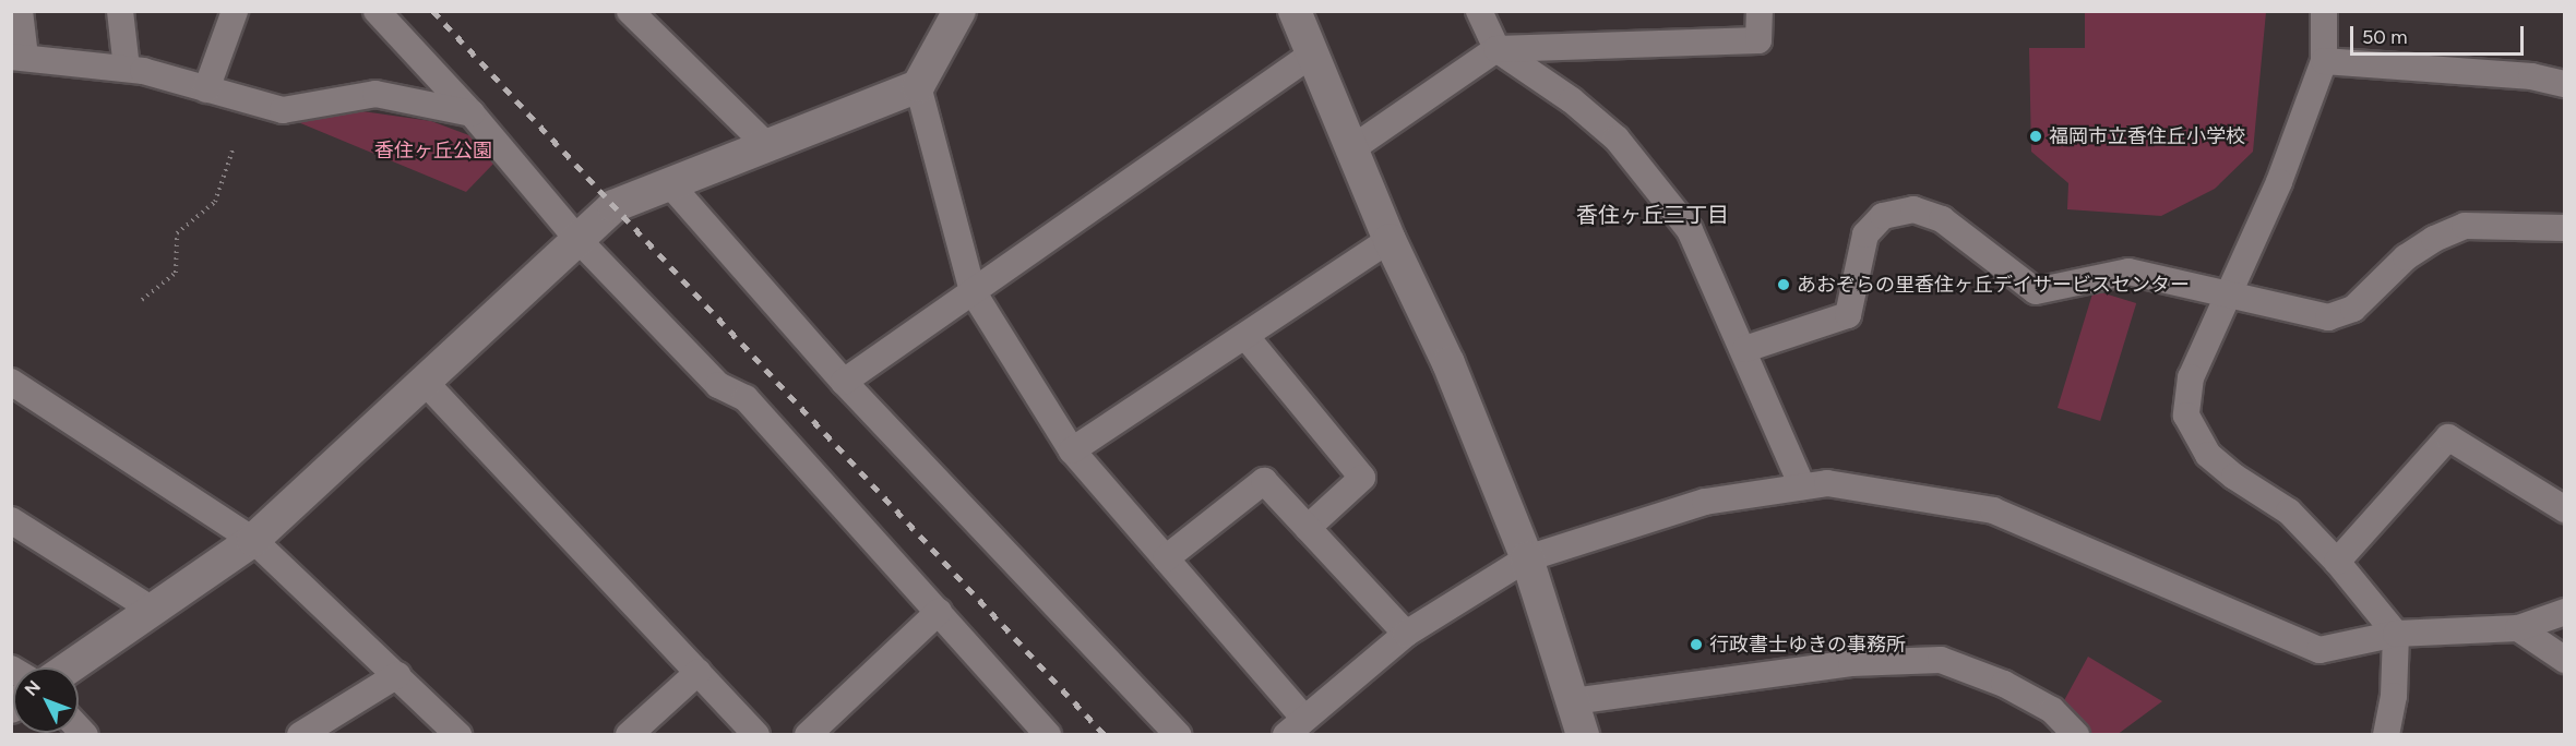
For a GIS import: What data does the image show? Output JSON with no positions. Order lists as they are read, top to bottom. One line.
{"districts":["香住ヶ丘三丁目"],"parks":["香住ヶ丘公園"],"places":["福岡市立香住丘小学校","あおぞらの里香住ヶ丘デイサービスセンター","行政書士ゆきの事務所"],"scale_bar":"50 m","north":"top left"}
